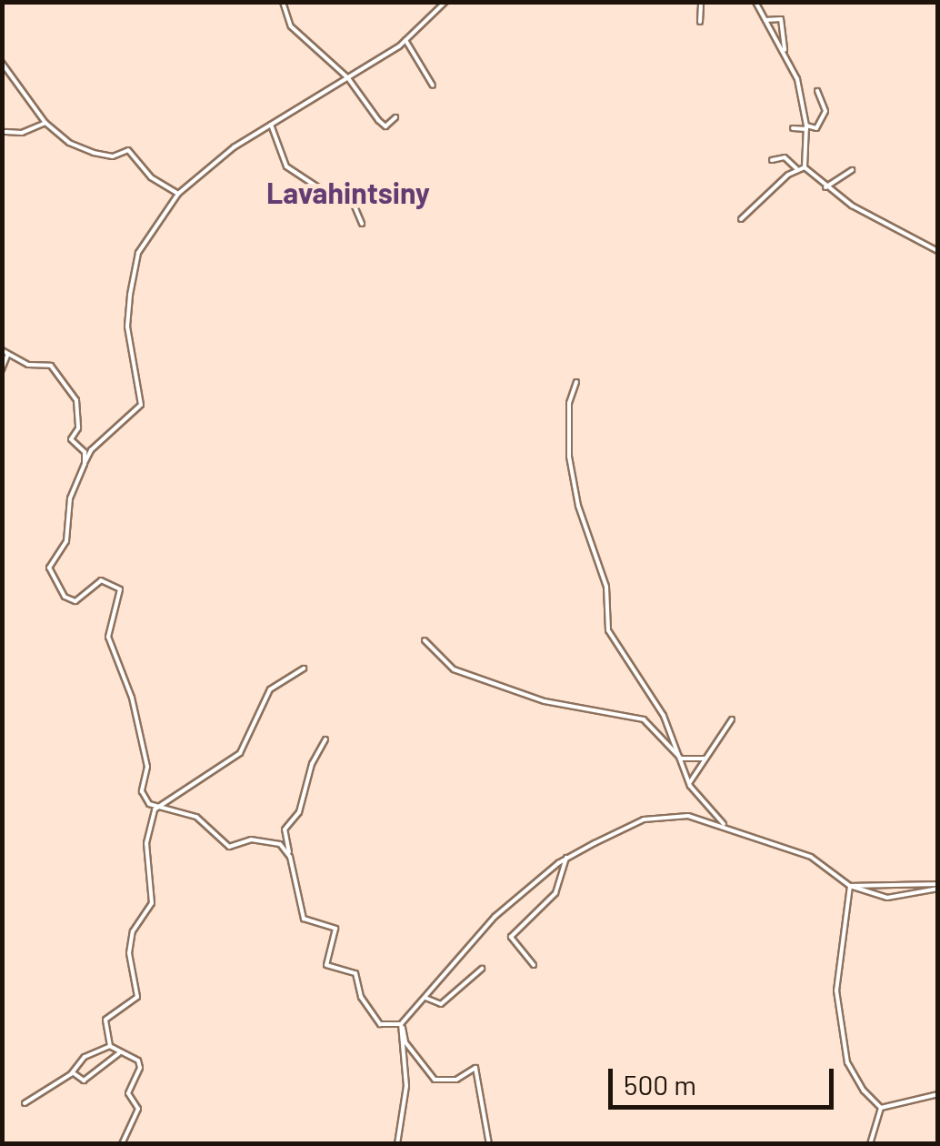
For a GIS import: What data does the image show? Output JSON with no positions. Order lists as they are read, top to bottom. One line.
{"districts":["Lavahintsiny"],"scale_bar":"500 m"}
